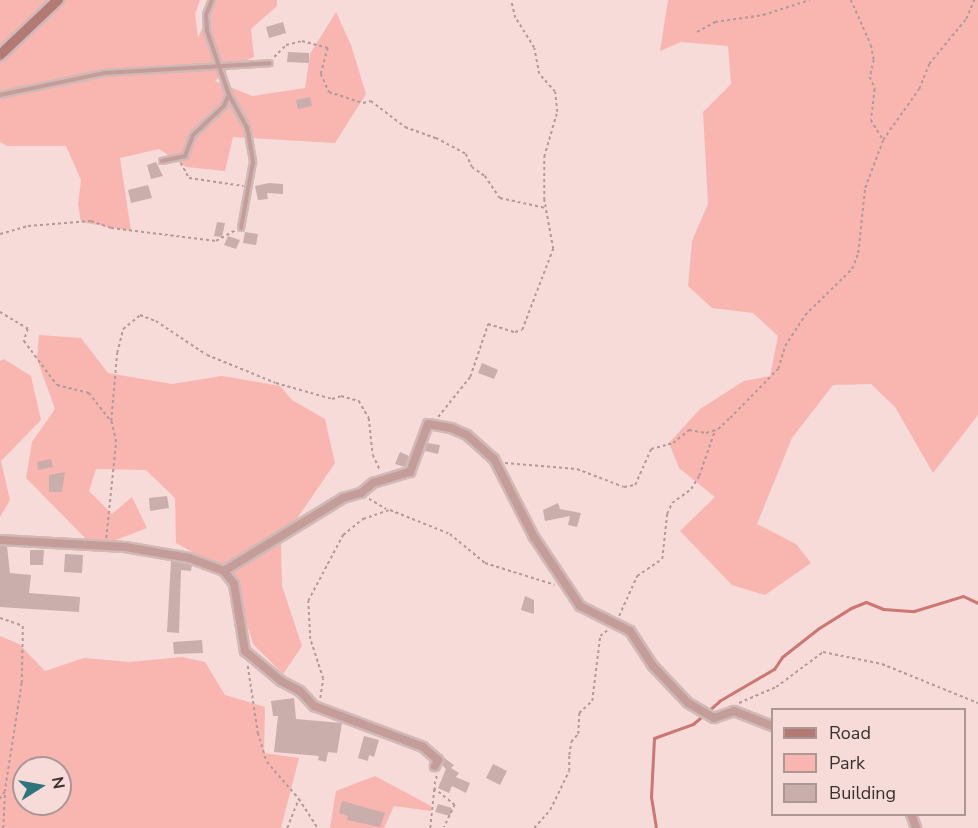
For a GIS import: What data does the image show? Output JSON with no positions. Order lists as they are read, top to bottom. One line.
{"legend":["Road","Park","Building"],"north":"right"}
